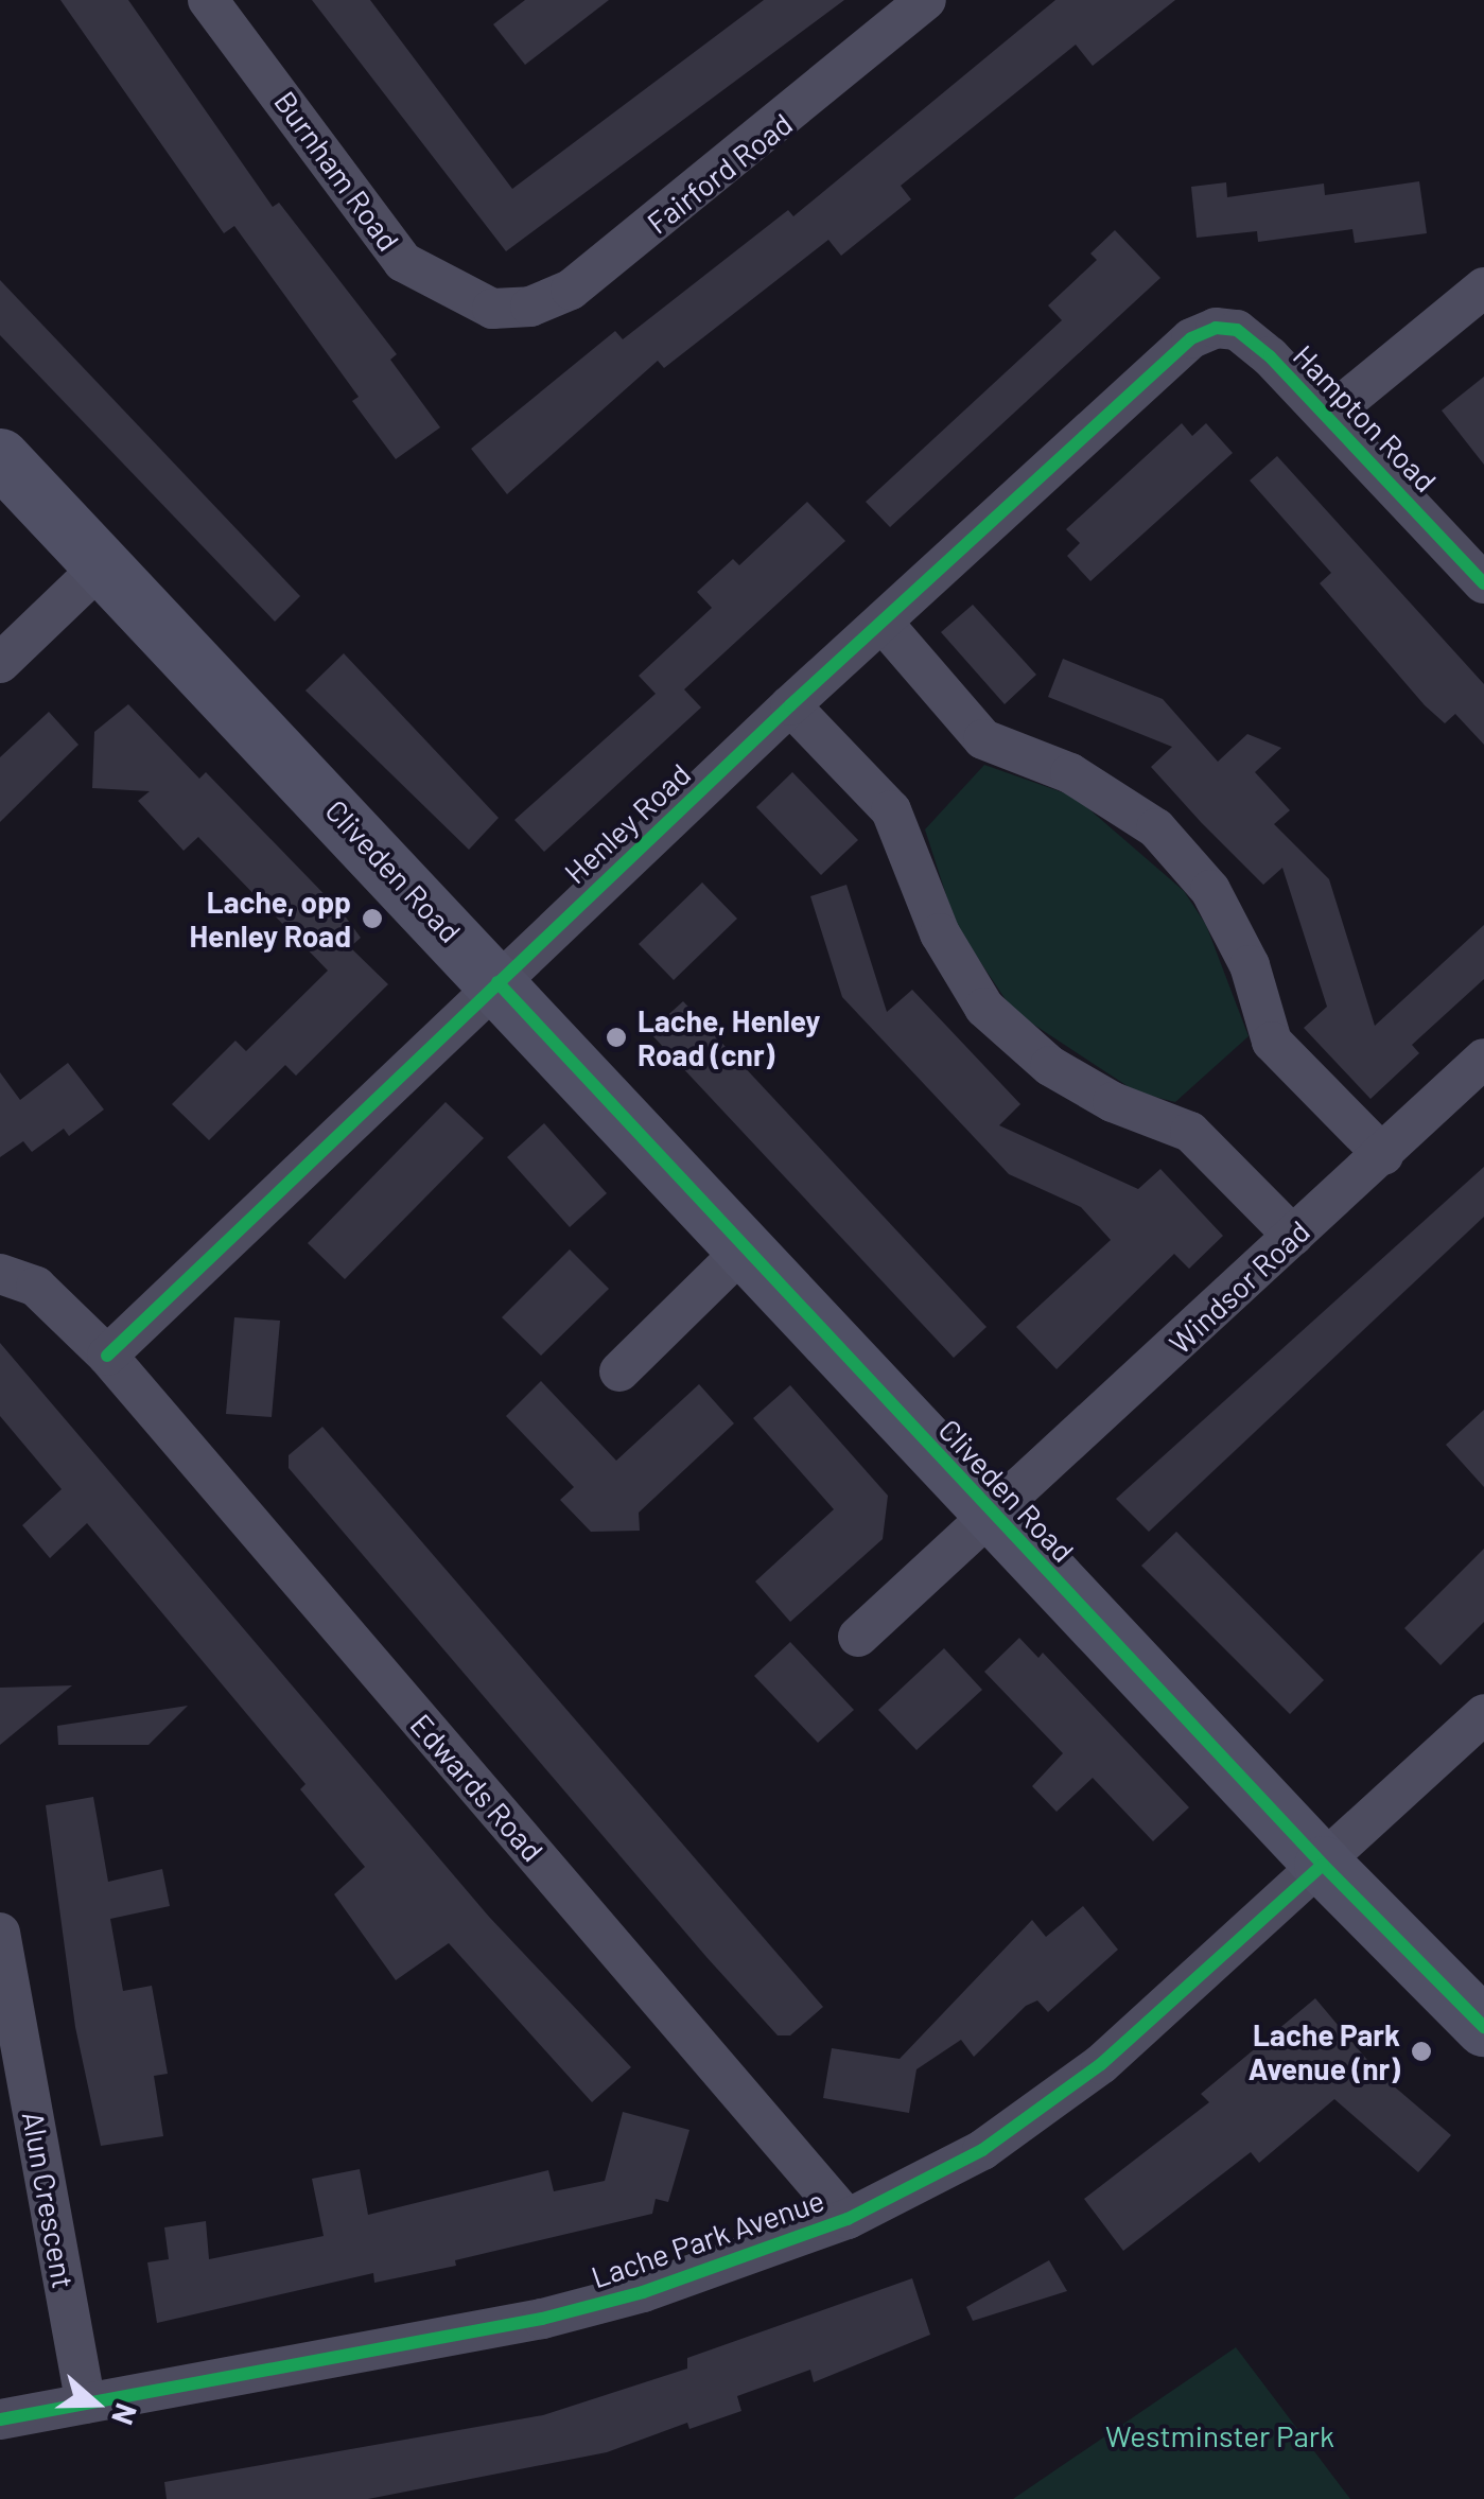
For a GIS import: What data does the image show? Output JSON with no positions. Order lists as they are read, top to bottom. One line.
{"streets":{"street":["Burnham Road","Fairford Road","Hampton Road","Henley Road","Cliveden Road","Windsor Road","Edwards Road","Alun Crescent","Lache Park Avenue"]},"crossings":[["Burnham Road","Fairford Road"],["Hampton Road","Henley Road"],["Henley Road","Cliveden Road"],["Henley Road","Edwards Road"],["Cliveden Road","Windsor Road"],["Cliveden Road","Lache Park Avenue"],["Edwards Road","Lache Park Avenue"],["Alun Crescent","Lache Park Avenue"]],"parks":["Westminster Park"],"places":["Lache, opp Henley Road","Lache, Henley Road (cnr)","Lache Park Avenue (nr)"],"north":"right"}
